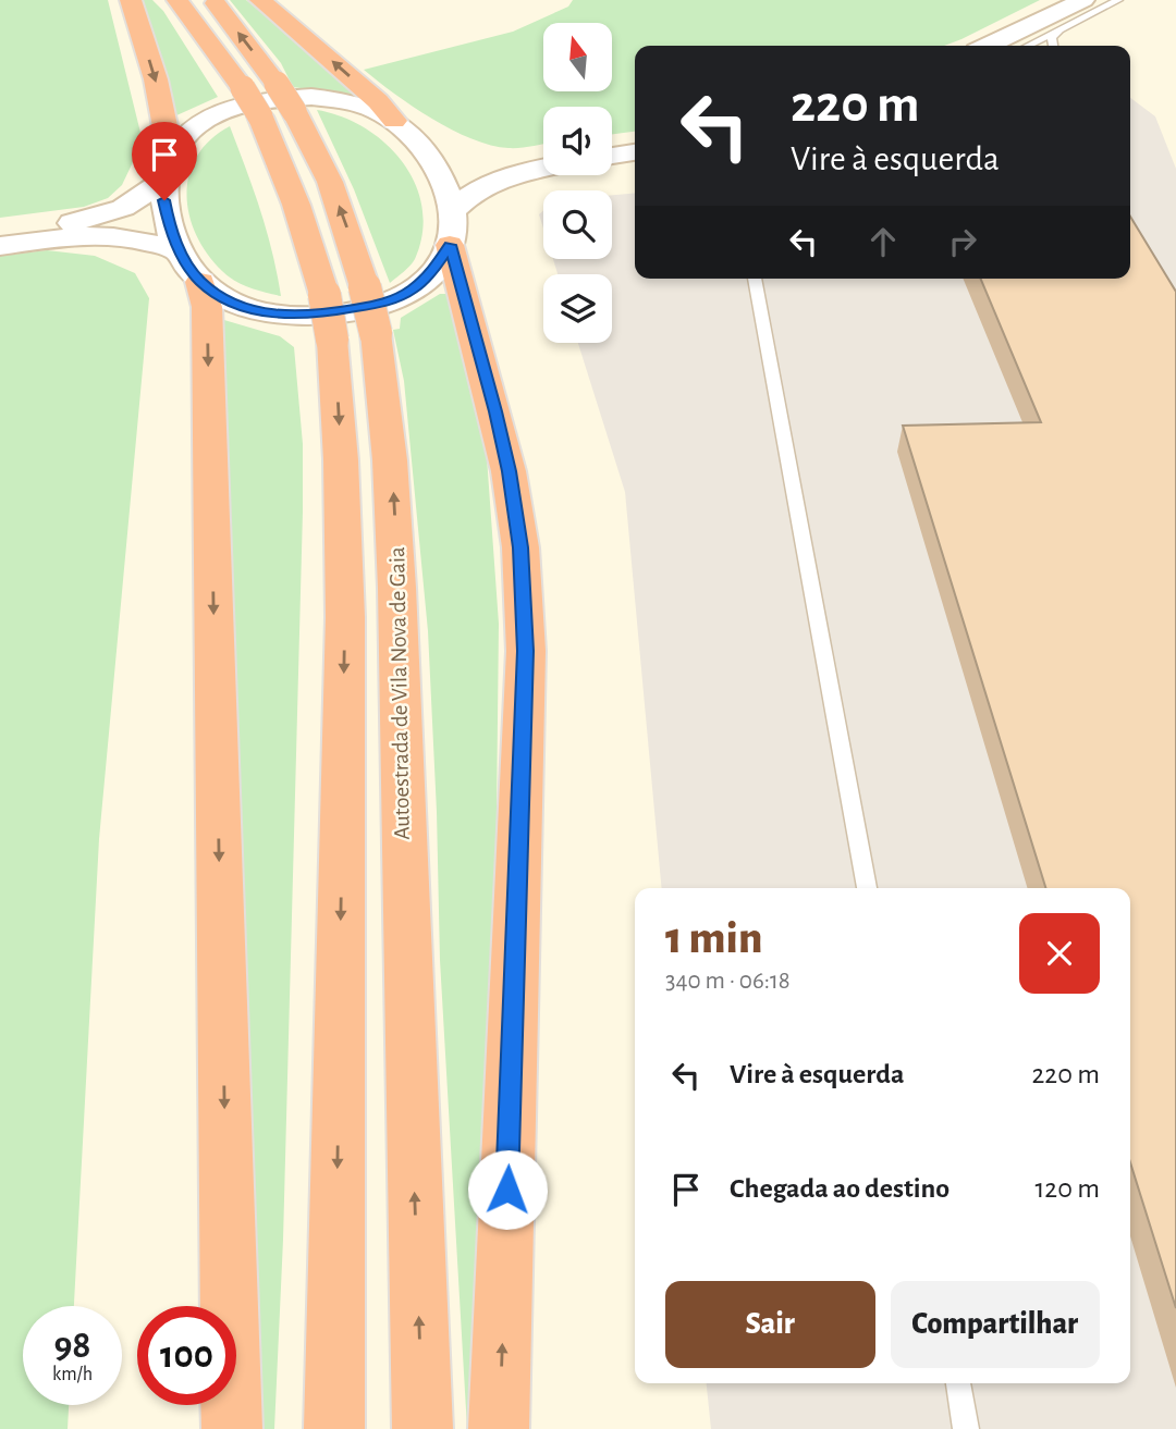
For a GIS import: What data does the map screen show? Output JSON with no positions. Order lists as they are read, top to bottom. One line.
{"streets":{"highway":["Autoestrada de Vila Nova de Gaia"]},"north":"top","page":{"turn":["220 m","Vire à esquerda"],"heading":["1 min","340 m · 06:18"],"list":[{"name":"Vire à esquerda","value":"220 m"},{"name":"Chegada ao destino","value":"120 m"}],"buttons":["Sair","Compartilhar"],"speed":"98 km/h","limit":"100"}}
